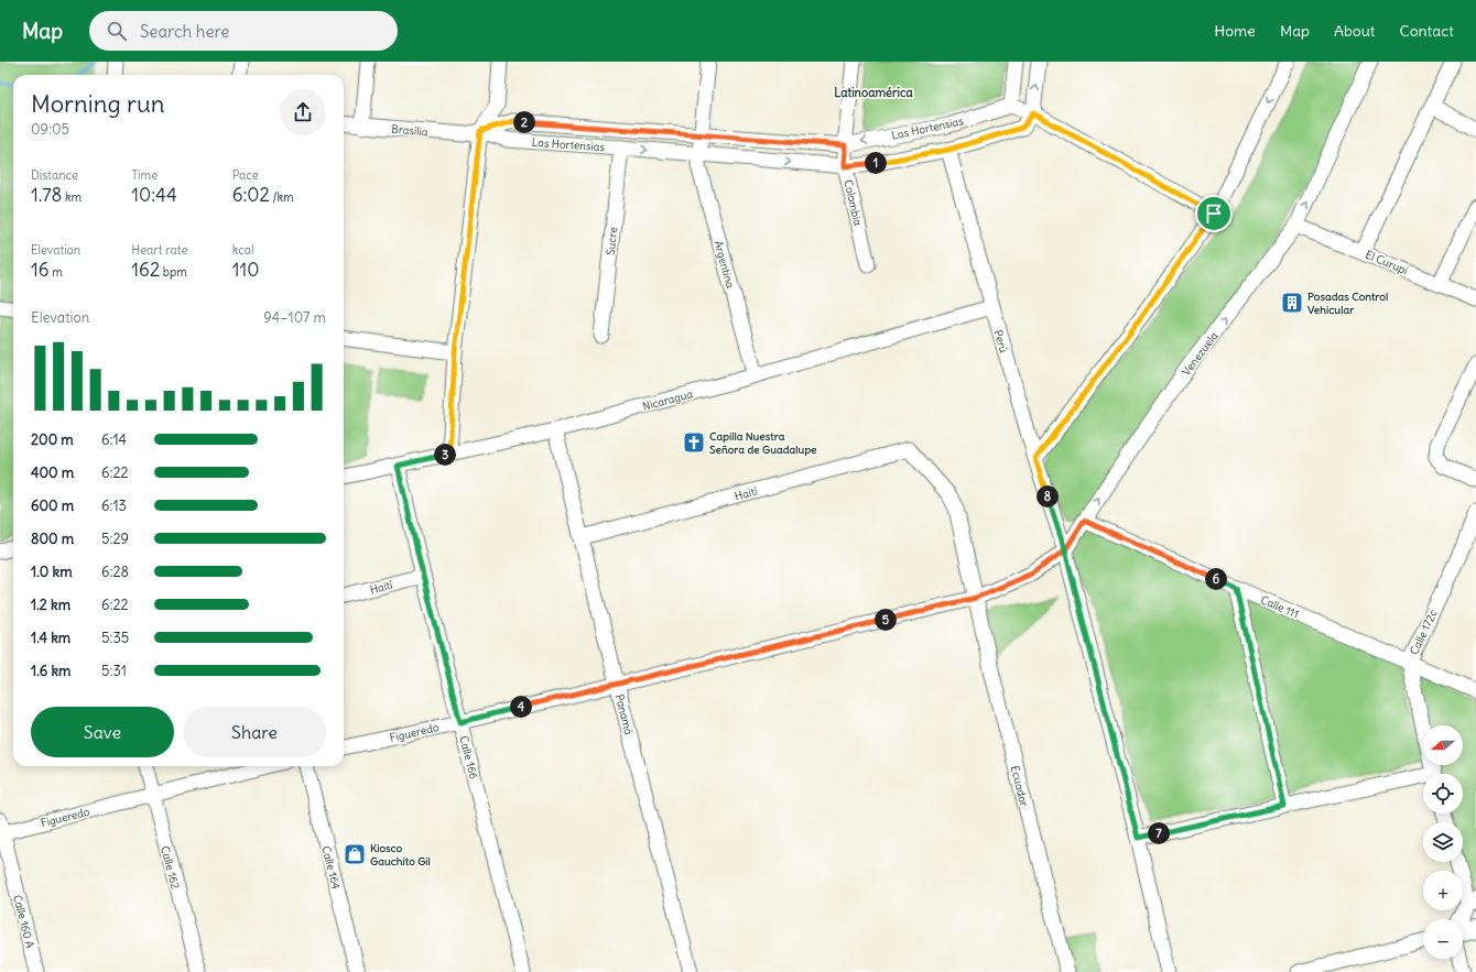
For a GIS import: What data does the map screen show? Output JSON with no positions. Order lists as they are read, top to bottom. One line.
{"streets":{"street":["Las Hortensias","Brasilia","Colombia","Sucre","El Curupí","Argentina","Perú","Venezuela","Nicaragua","Haití","Calle 111","Calle 172c","Panamá","Figueredo","Calle 166","Ecuador","Calle 162","Calle 164","Calle 160 A"]},"crossings":[["Las Hortensias","Brasilia"],["Las Hortensias","Colombia"],["Las Hortensias","Sucre"],["Las Hortensias","Argentina"],["Las Hortensias","Perú"],["El Curupí","Venezuela"],["Argentina","Nicaragua"],["Perú","Venezuela"],["Perú","Nicaragua"],["Venezuela","Calle 111"],["Venezuela","Figueredo"],["Venezuela","Ecuador"],["Nicaragua","Panamá"],["Nicaragua","Calle 166"],["Haití","Panamá"],["Haití","Calle 166"],["Haití","Ecuador"],["Calle 111","Calle 172c"],["Panamá","Figueredo"],["Figueredo","Calle 166"],["Figueredo","Ecuador"],["Figueredo","Calle 162"],["Figueredo","Calle 160 A"]],"districts":["Latinoamérica"],"places":{"building":["Posadas Control Vehicular"],"church":["Capilla Nuestra Señora de Guadalupe"],"shop":["Kiosco Gauchito Gil"]},"north":"left","page":{"header":"Map","search":"Search here","nav":["Home","Map","About","Contact"],"heading":["Morning run","09:05"],"pins":["2","1","3","8","6","5","4","7"],"stats":[["Distance","1.78 km"],["Time","10:44"],["Pace","6:02 /km"],["Elevation","16 m"],["Heart rate","162 bpm"],["kcal","110"]],"chart":["Elevation","94–107 m"],"list":[{"name":"200 m","note":"6:14"},{"name":"400 m","note":"6:22"},{"name":"600 m","note":"6:13"},{"name":"800 m","note":"5:29"},{"name":"1.0 km","note":"6:28"},{"name":"1.2 km","note":"6:22"},{"name":"1.4 km","note":"5:35"},{"name":"1.6 km","note":"5:31"}],"buttons":["Save","Share"],"map_buttons":["+","−"]}}
